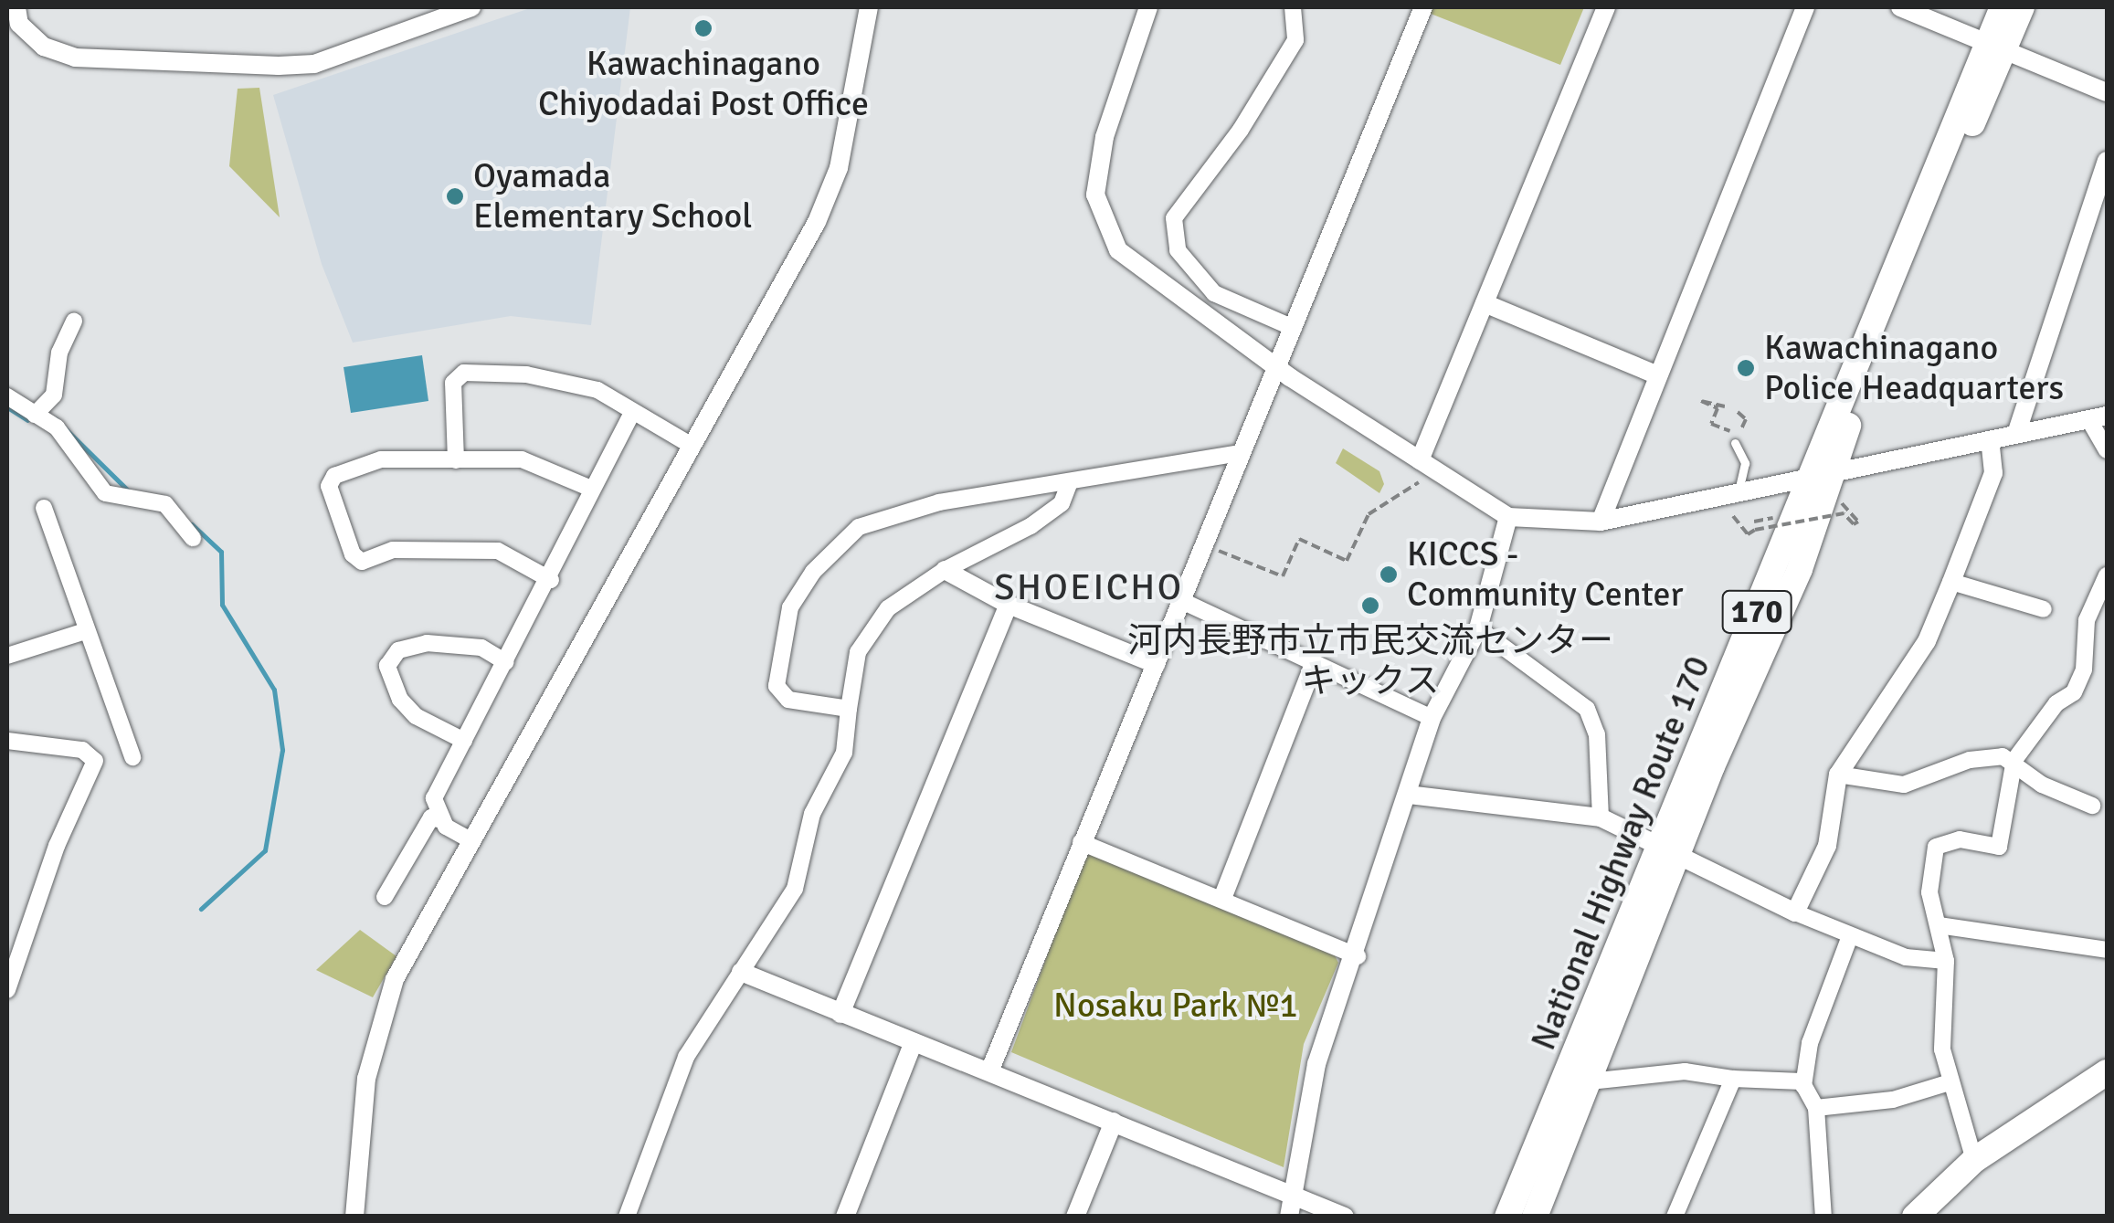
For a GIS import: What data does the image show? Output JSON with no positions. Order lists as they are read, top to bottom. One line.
{"streets":{"highway":["170","National Highway Route 170"]},"districts":["SHOEICHO"],"parks":["Nosaku Park №1"],"places":["Kawachinagano Chiyodadai Post Office","Oyamada Elementary School","Kawachinagano Police Headquarters","KICCS - Community Center","河内長野市立市民交流センター キックス"]}
